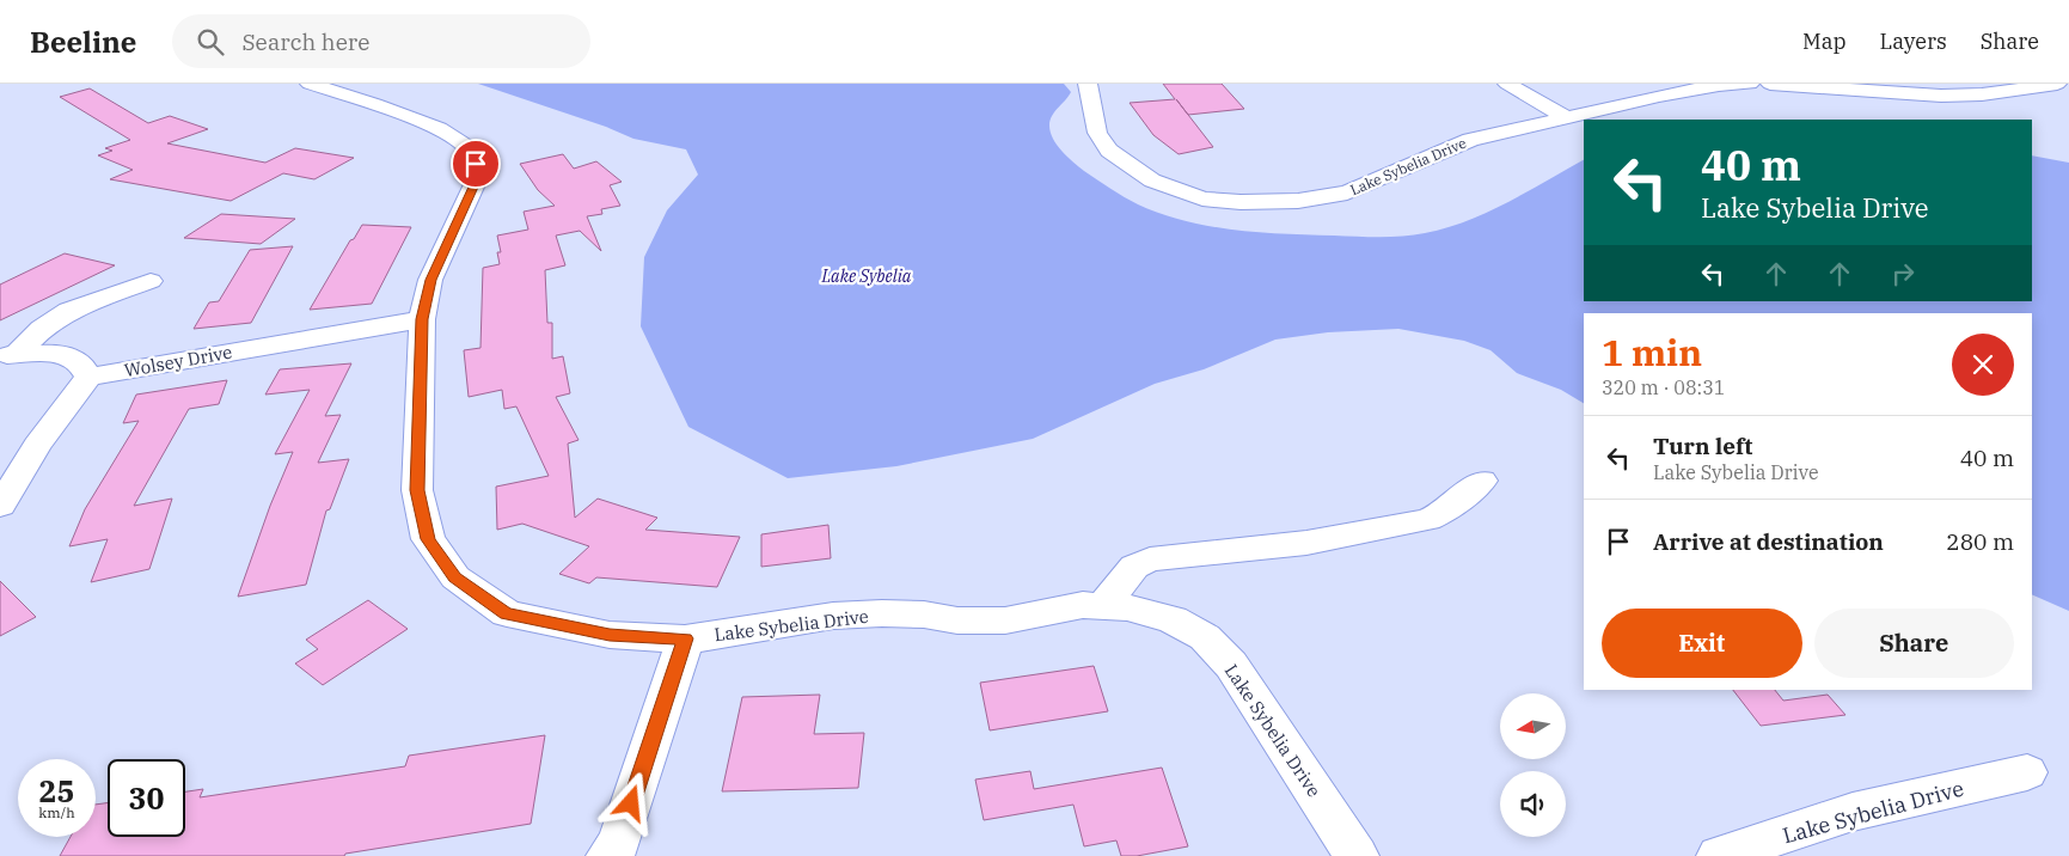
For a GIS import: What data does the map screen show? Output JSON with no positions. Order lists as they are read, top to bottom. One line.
{"streets":{"street":["Lake Sybelia Drive","Wolsey Drive"]},"crossings":[["Lake Sybelia Drive","Wolsey Drive"]],"water":["Lake Sybelia"],"north":"left","page":{"header":"Beeline","search":"Search here","nav":["Map","Layers","Share"],"turn":["40 m","Lake Sybelia Drive"],"heading":["1 min","320 m · 08:31"],"list":[{"name":"Turn left","note":"Lake Sybelia Drive","value":"40 m"},{"name":"Arrive at destination","value":"280 m"}],"buttons":["Exit","Share"],"speed":"25 km/h","limit":"30"}}
